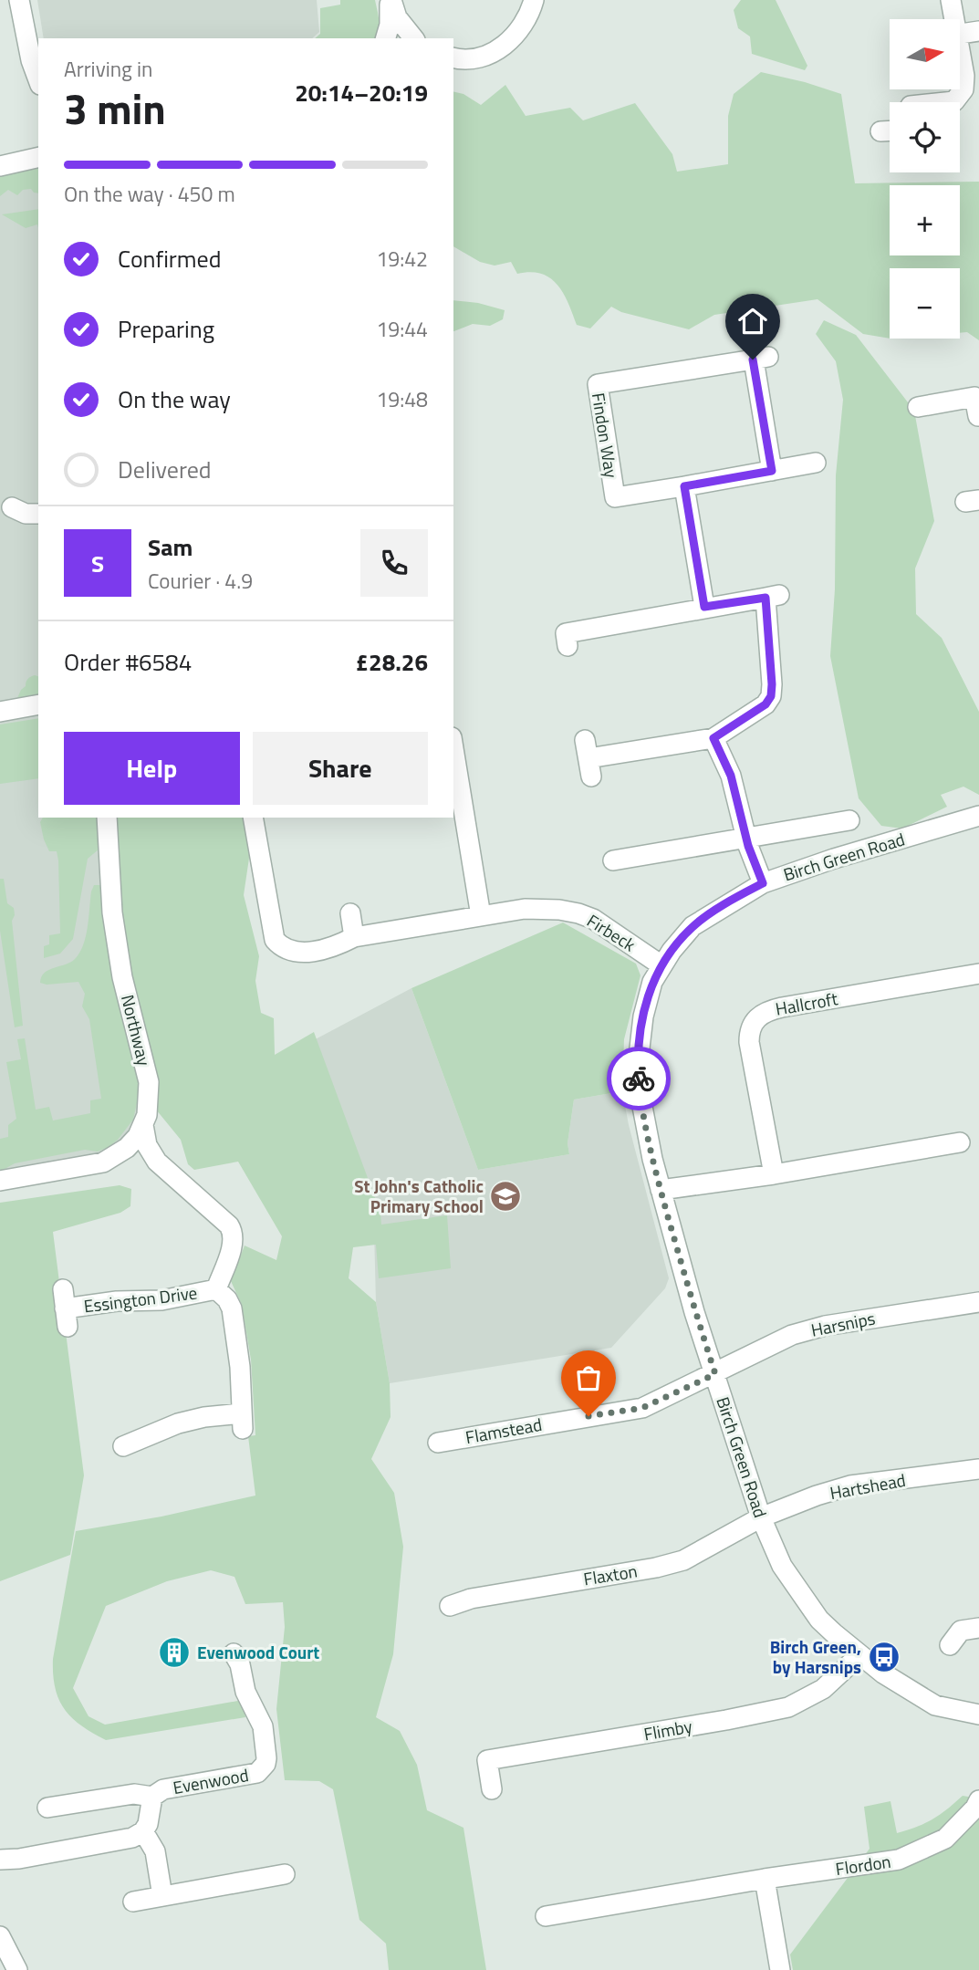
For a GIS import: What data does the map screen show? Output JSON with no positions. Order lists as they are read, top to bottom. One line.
{"streets":{"street":["Findon Way","Birch Green Road","Firbeck","Hallcroft","Northway","Essington Drive","Harsnips","Flamstead","Hartshead","Flaxton","Flimby","Evenwood","Flordon"]},"crossings":[["Birch Green Road","Firbeck"],["Birch Green Road","Harsnips"],["Birch Green Road","Flamstead"],["Birch Green Road","Hartshead"],["Birch Green Road","Flaxton"],["Birch Green Road","Flimby"],["Northway","Essington Drive"],["Harsnips","Flamstead"],["Hartshead","Flaxton"]],"places":{"school or university":["St John's Catholic Primary School"],"building":["Evenwood Court"],"bus stop":["Birch Green, by Harsnips"]},"north":"right","page":{"map_buttons":["+","−"],"heading":["3 min","Arriving in","20:14–20:19"],"panel":["Sam","Courier · 4.9","Order #6584","£28.26"],"bar":"On the way · 450 m","list":[["Confirmed","19:42"],["Preparing","19:44"],["On the way","19:48"],"Delivered"],"round":"S","buttons":["Help","Share"]}}
